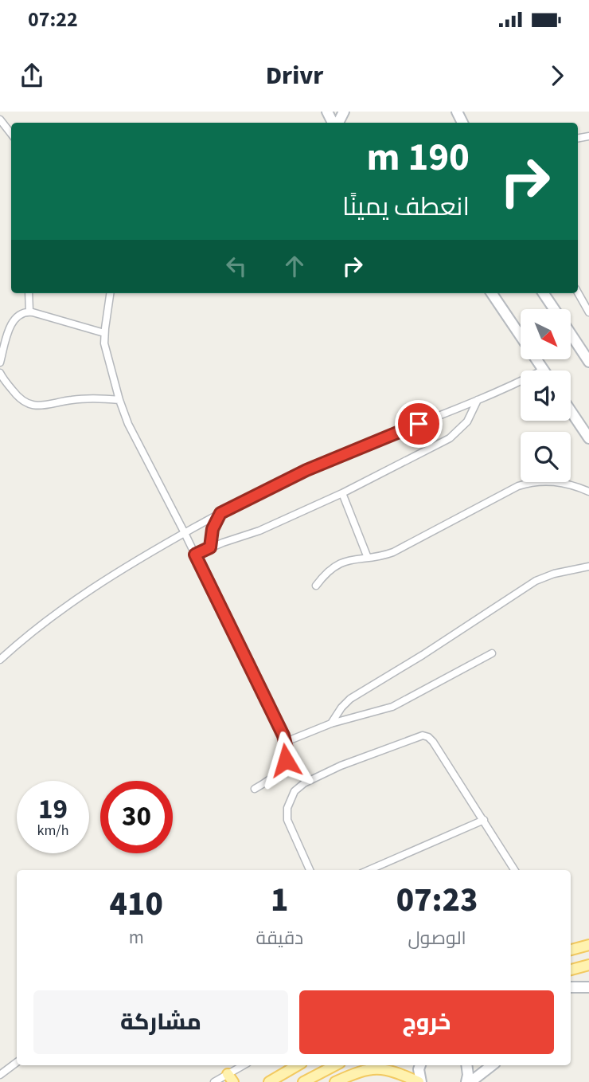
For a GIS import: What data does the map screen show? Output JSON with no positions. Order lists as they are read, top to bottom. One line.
{"north":"bottom right","page":{"status":"07:22","header":"Drivr","turn":["190 m","انعطف يمينًا"],"speed":"19 km/h","limit":"30","eta":["07:23","الوصول","1","دقيقة","410","m"],"buttons":["خروج","مشاركة"]}}
